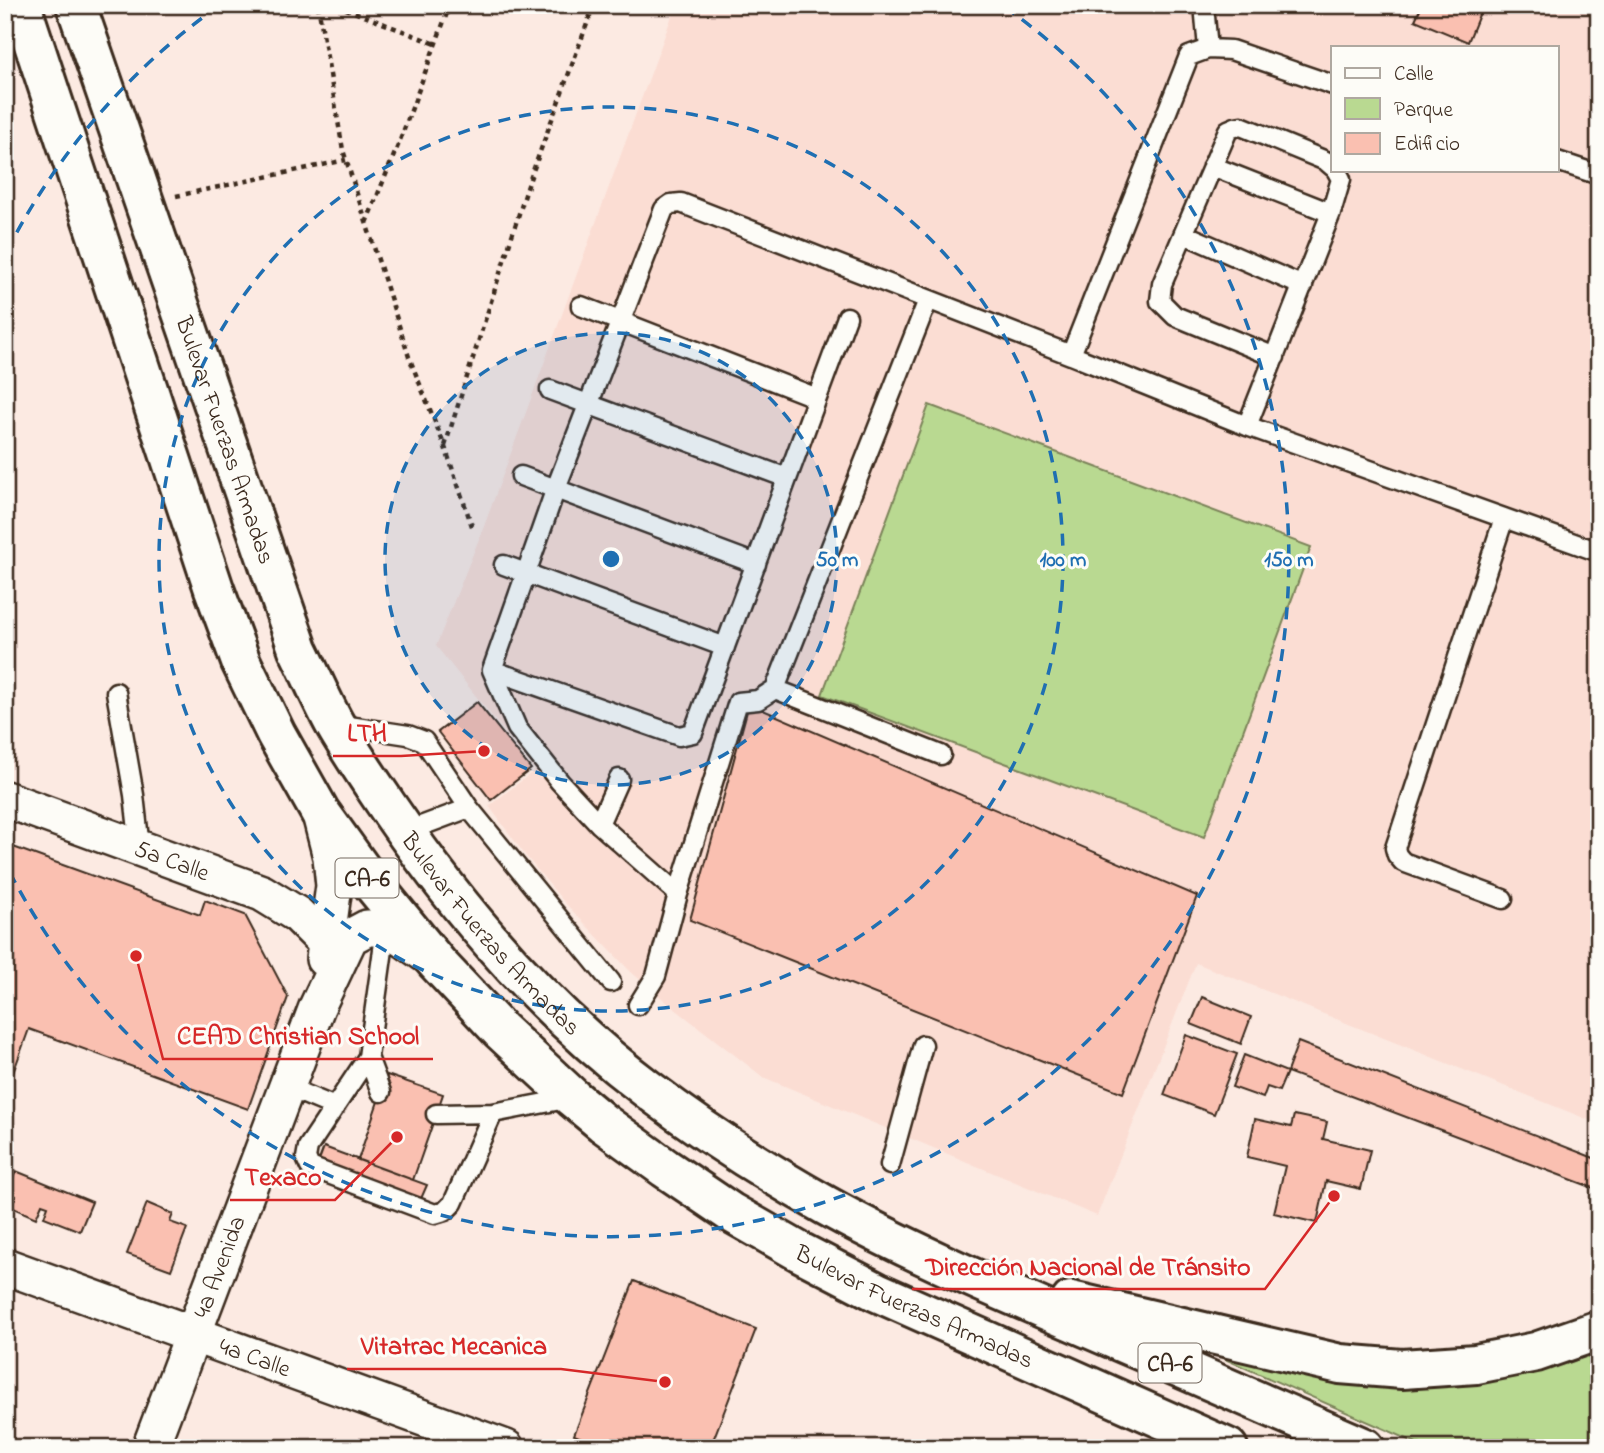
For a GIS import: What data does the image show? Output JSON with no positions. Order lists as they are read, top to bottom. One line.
{"streets":{"highway":["Bulevar Fuerzas Armadas","CA-6"],"street":["5a Calle","4a Avenida","4a Calle"]},"crossings":[["Bulevar Fuerzas Armadas","4a Avenida"],["5a Calle","4a Avenida"],["4a Avenida","4a Calle"]],"places":["LTH","CEAD Christian School","Texaco","Dirección Nacional de Tránsito","Vitatrac Mecanica"],"legend":["Calle","Parque","Edificio"],"rings":["50 m","100 m","150 m"]}
